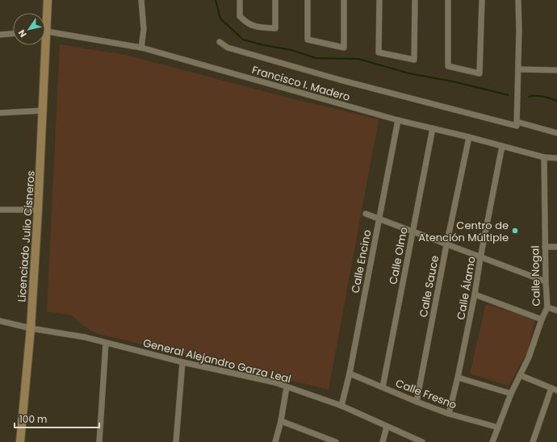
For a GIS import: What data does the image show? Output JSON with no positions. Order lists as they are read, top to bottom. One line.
{"streets":{"street":["Francisco I. Madero","Licenciado Julio Cisneros","Calle Olmo","Calle Encino","Calle Nogal","Calle Sauce","Calle Álamo","General Alejandro Garza Leal","Calle Fresno"]},"crossings":[["Francisco I. Madero","Calle Olmo"],["Francisco I. Madero","Calle Encino"],["Francisco I. Madero","Calle Nogal"],["Francisco I. Madero","Calle Sauce"],["Francisco I. Madero","Calle Álamo"],["Licenciado Julio Cisneros","General Alejandro Garza Leal"],["Calle Olmo","Calle Fresno"],["Calle Encino","General Alejandro Garza Leal"],["Calle Encino","Calle Fresno"],["Calle Nogal","Calle Fresno"],["Calle Sauce","Calle Fresno"],["Calle Álamo","Calle Fresno"]],"places":["Centro de Atención Múltiple"],"scale_bar":"100 m","north":"bottom left"}
